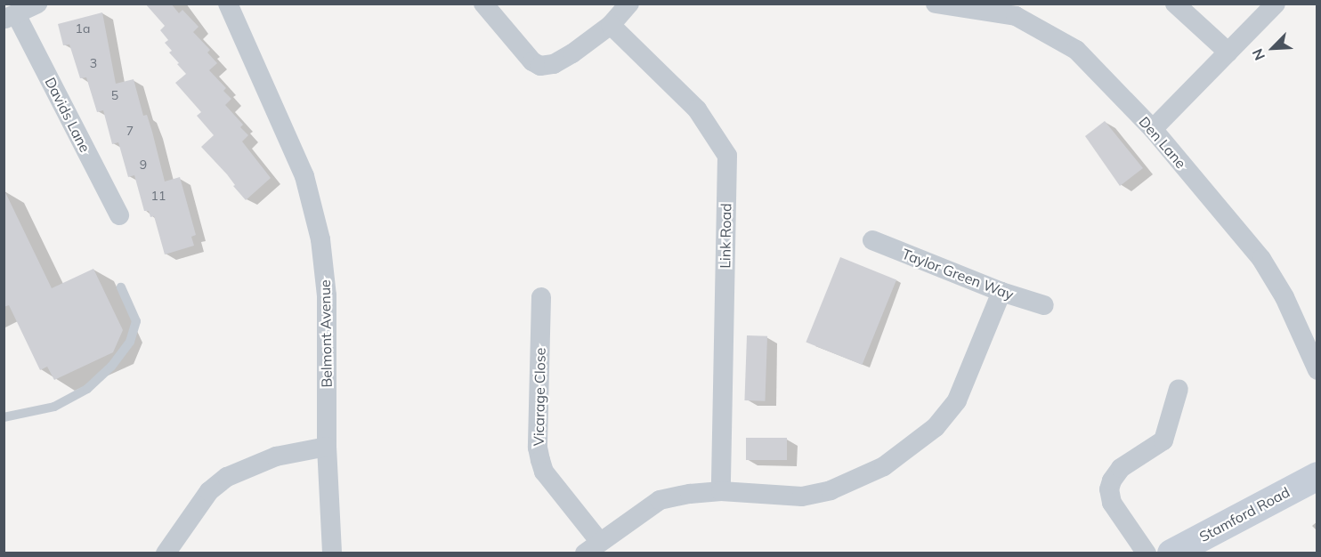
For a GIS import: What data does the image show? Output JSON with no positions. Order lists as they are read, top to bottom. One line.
{"streets":{"street":["Davids Lane","Den Lane","Link Road","Taylor Green Way","Belmont Avenue","Vicarage Close","Stamford Road"]},"house_numbers":["1a","3","5","7","9","11"],"north":"bottom left"}
